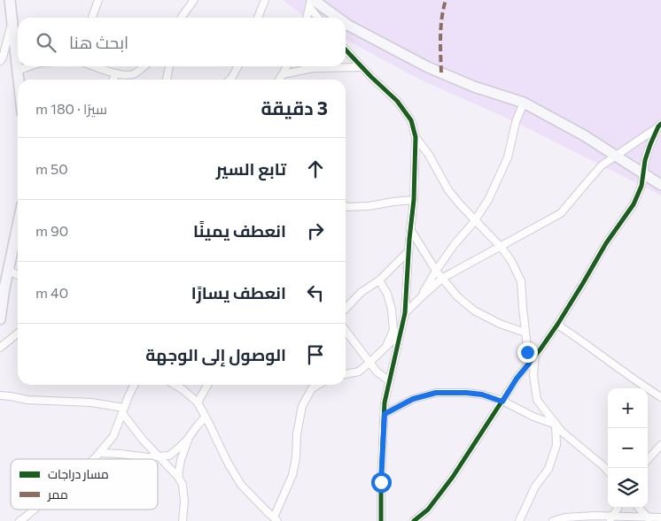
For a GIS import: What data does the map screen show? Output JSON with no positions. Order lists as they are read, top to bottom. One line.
{"legend":["مسار دراجات","ممر"],"page":{"search":"ابحث هنا","heading":["3 دقيقة","سيرًا · 180 m"],"list":[["تابع السير","50 m"],["انعطف يمينًا","90 m"],["انعطف يسارًا","40 m"],"الوصول إلى الوجهة"],"map_buttons":["+","−"]}}
